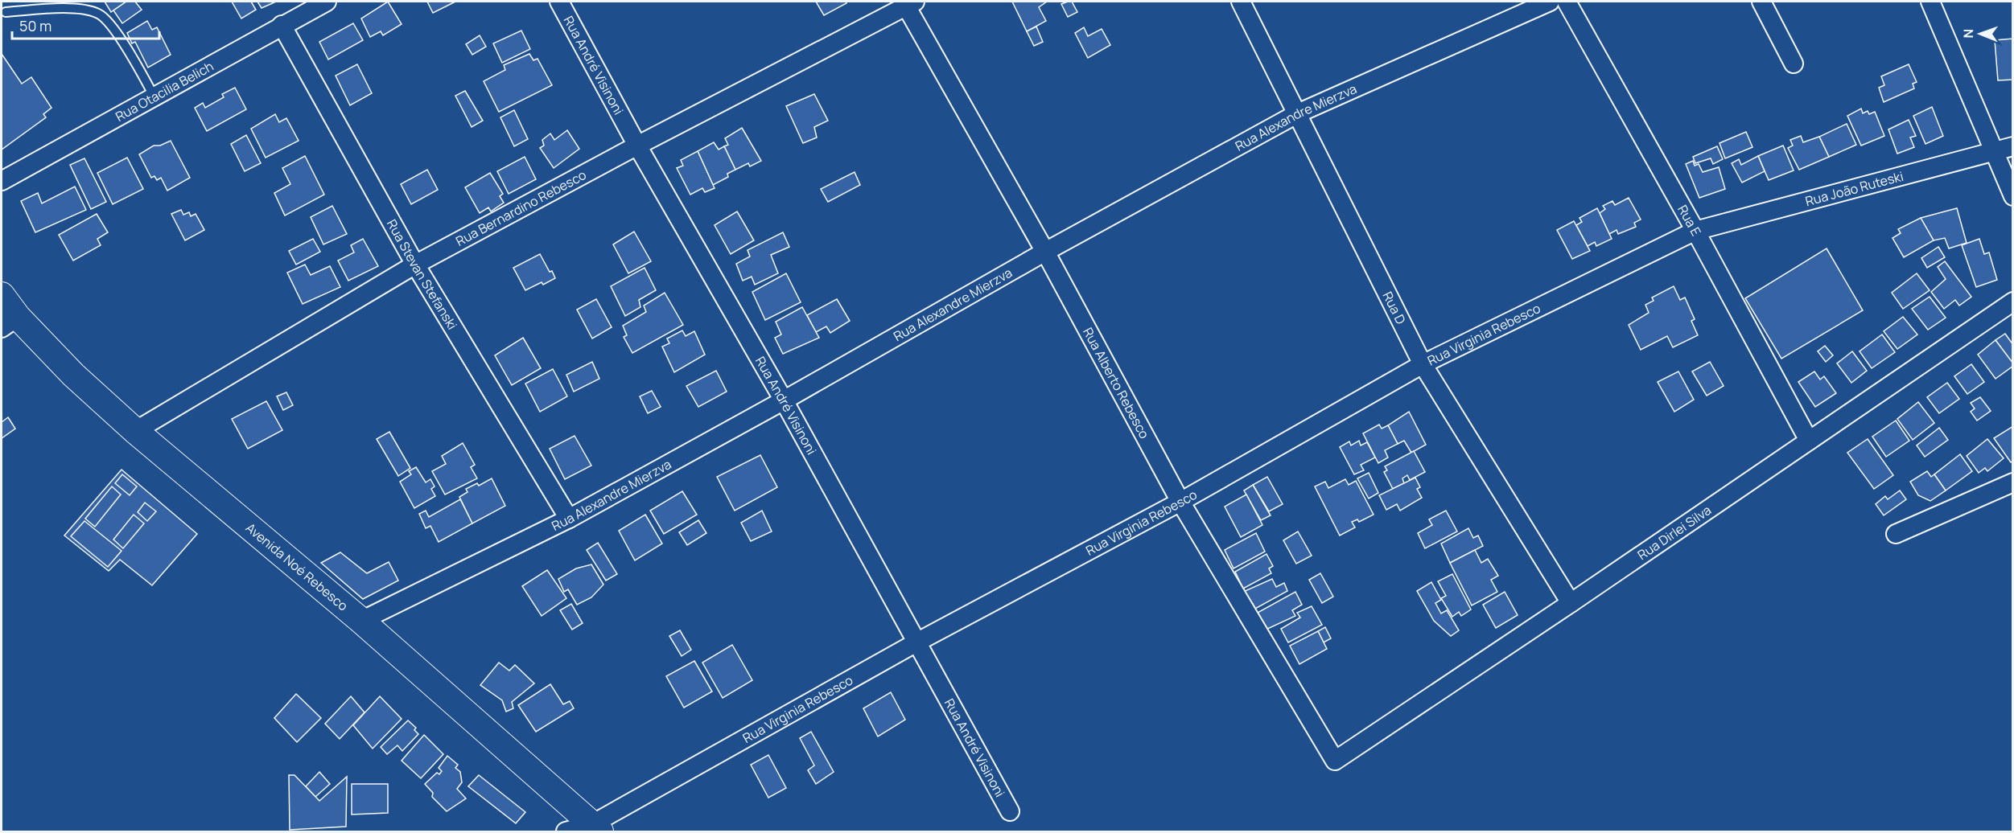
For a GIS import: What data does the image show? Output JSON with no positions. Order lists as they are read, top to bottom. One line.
{"streets":{"main road":["Avenida Noé Rebesco"],"street":["Rua André Visinoni","Rua Otacilia Belich","Rua Alexandre Mierzva","Rua João Ruteski","Rua Bernardino Rebesco","Rua E","Rua Stevan Stefanski","Rua D","Rua Virginia Rebesco","Rua Alberto Rebesco","Rua Dirlei Silva"]},"crossings":[["Rua André Visinoni","Rua Alexandre Mierzva"],["Rua André Visinoni","Rua Bernardino Rebesco"],["Rua André Visinoni","Rua Virginia Rebesco"],["Rua Otacilia Belich","Rua Stevan Stefanski"],["Rua Alexandre Mierzva","Rua Stevan Stefanski"],["Rua Alexandre Mierzva","Rua D"],["Rua Alexandre Mierzva","Rua Alberto Rebesco"],["Rua Alexandre Mierzva","Avenida Noé Rebesco"],["Rua João Ruteski","Rua E"],["Rua João Ruteski","Rua Virginia Rebesco"],["Rua Bernardino Rebesco","Rua Stevan Stefanski"],["Rua Bernardino Rebesco","Rua Alberto Rebesco"],["Rua Bernardino Rebesco","Avenida Noé Rebesco"],["Rua E","Rua Virginia Rebesco"],["Rua E","Rua Dirlei Silva"],["Rua D","Rua Virginia Rebesco"],["Rua D","Rua Dirlei Silva"],["Rua Virginia Rebesco","Rua Alberto Rebesco"],["Rua Virginia Rebesco","Avenida Noé Rebesco"],["Rua Alberto Rebesco","Rua Dirlei Silva"]],"scale_bar":"50 m","north":"left"}
